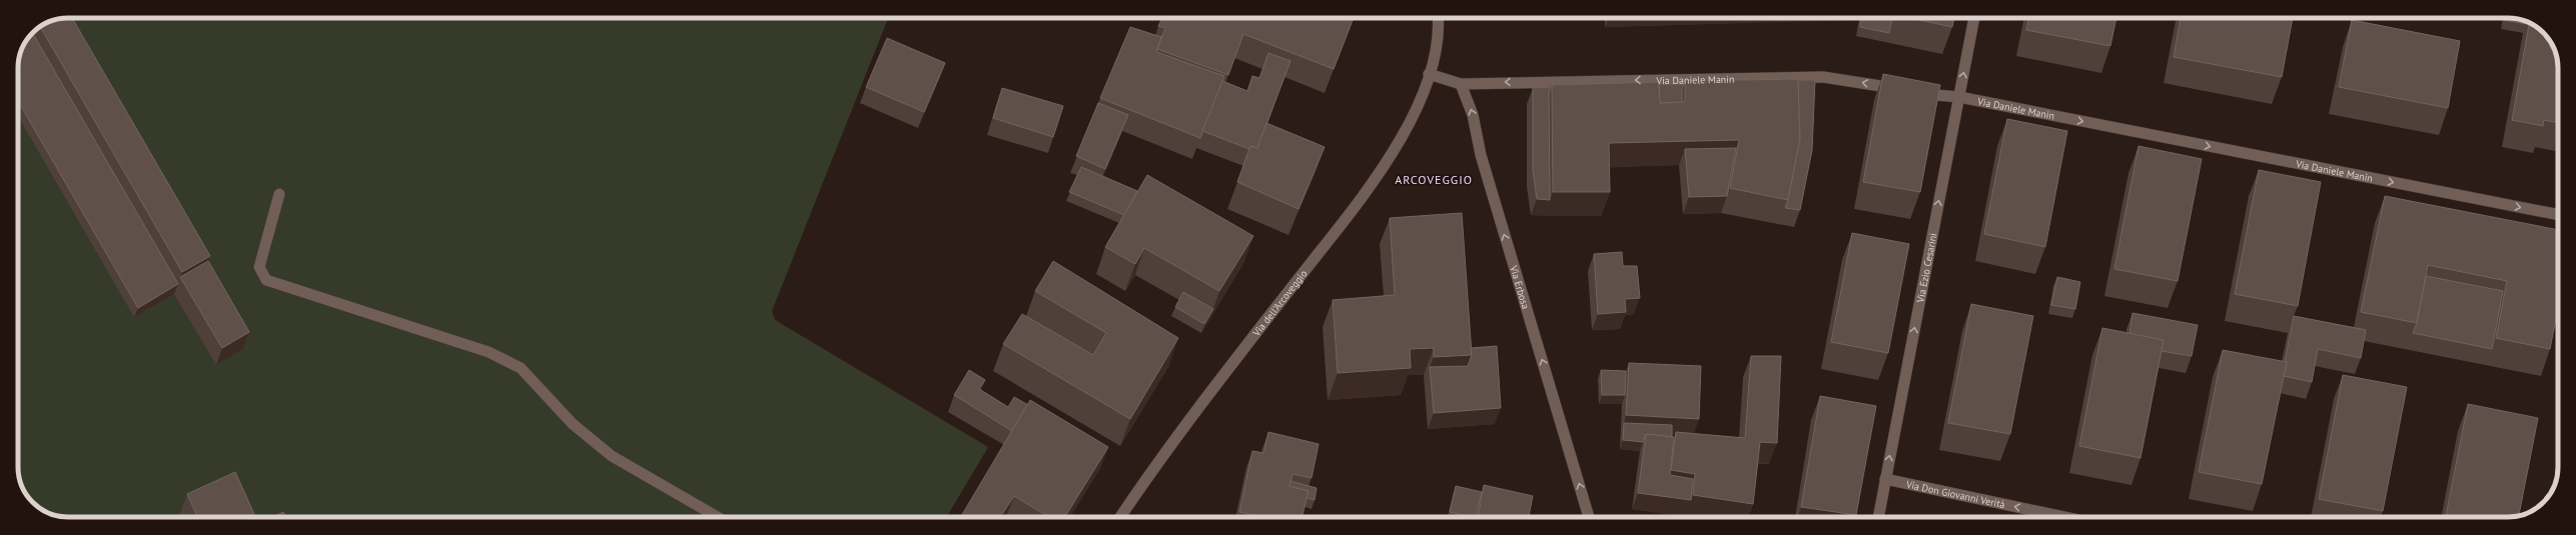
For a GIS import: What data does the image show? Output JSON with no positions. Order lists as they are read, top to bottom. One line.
{"streets":{"street":["Via Daniele Manin","Via Ezio Cesarini","Via Erbosa","Via dell'Arcoveggio","Via Don Giovanni Verità"]},"crossings":[["Via Daniele Manin","Via Ezio Cesarini"],["Via Daniele Manin","Via Erbosa"],["Via Ezio Cesarini","Via Don Giovanni Verità"]],"one_way":["Via Ezio Cesarini","Via Erbosa","Via Don Giovanni Verità"],"districts":["ARCOVEGGIO"]}
